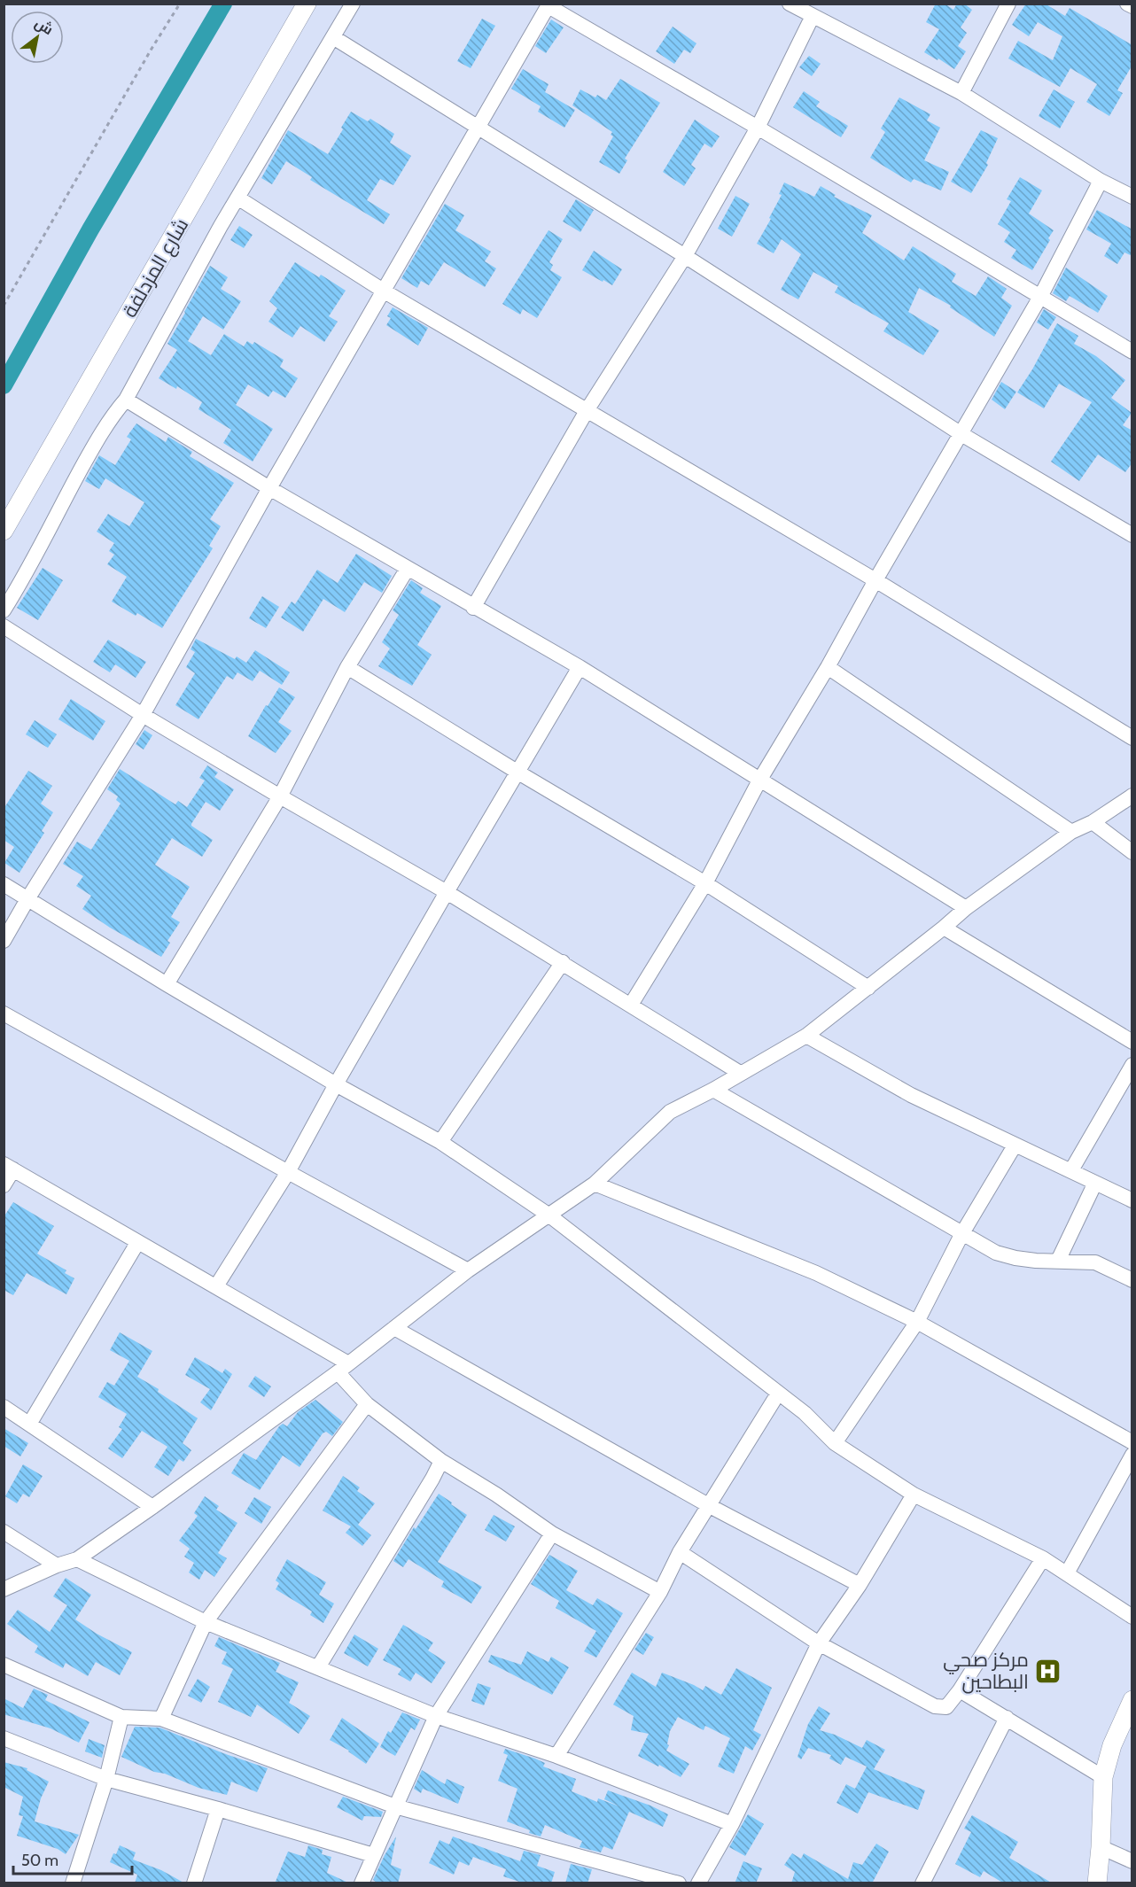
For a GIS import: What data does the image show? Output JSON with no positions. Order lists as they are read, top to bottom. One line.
{"streets":{"street":["شارع المزدلفة"]},"places":{"hospital":["مركز صحي البطاحين"]},"scale_bar":"50 m","north":"top right"}
